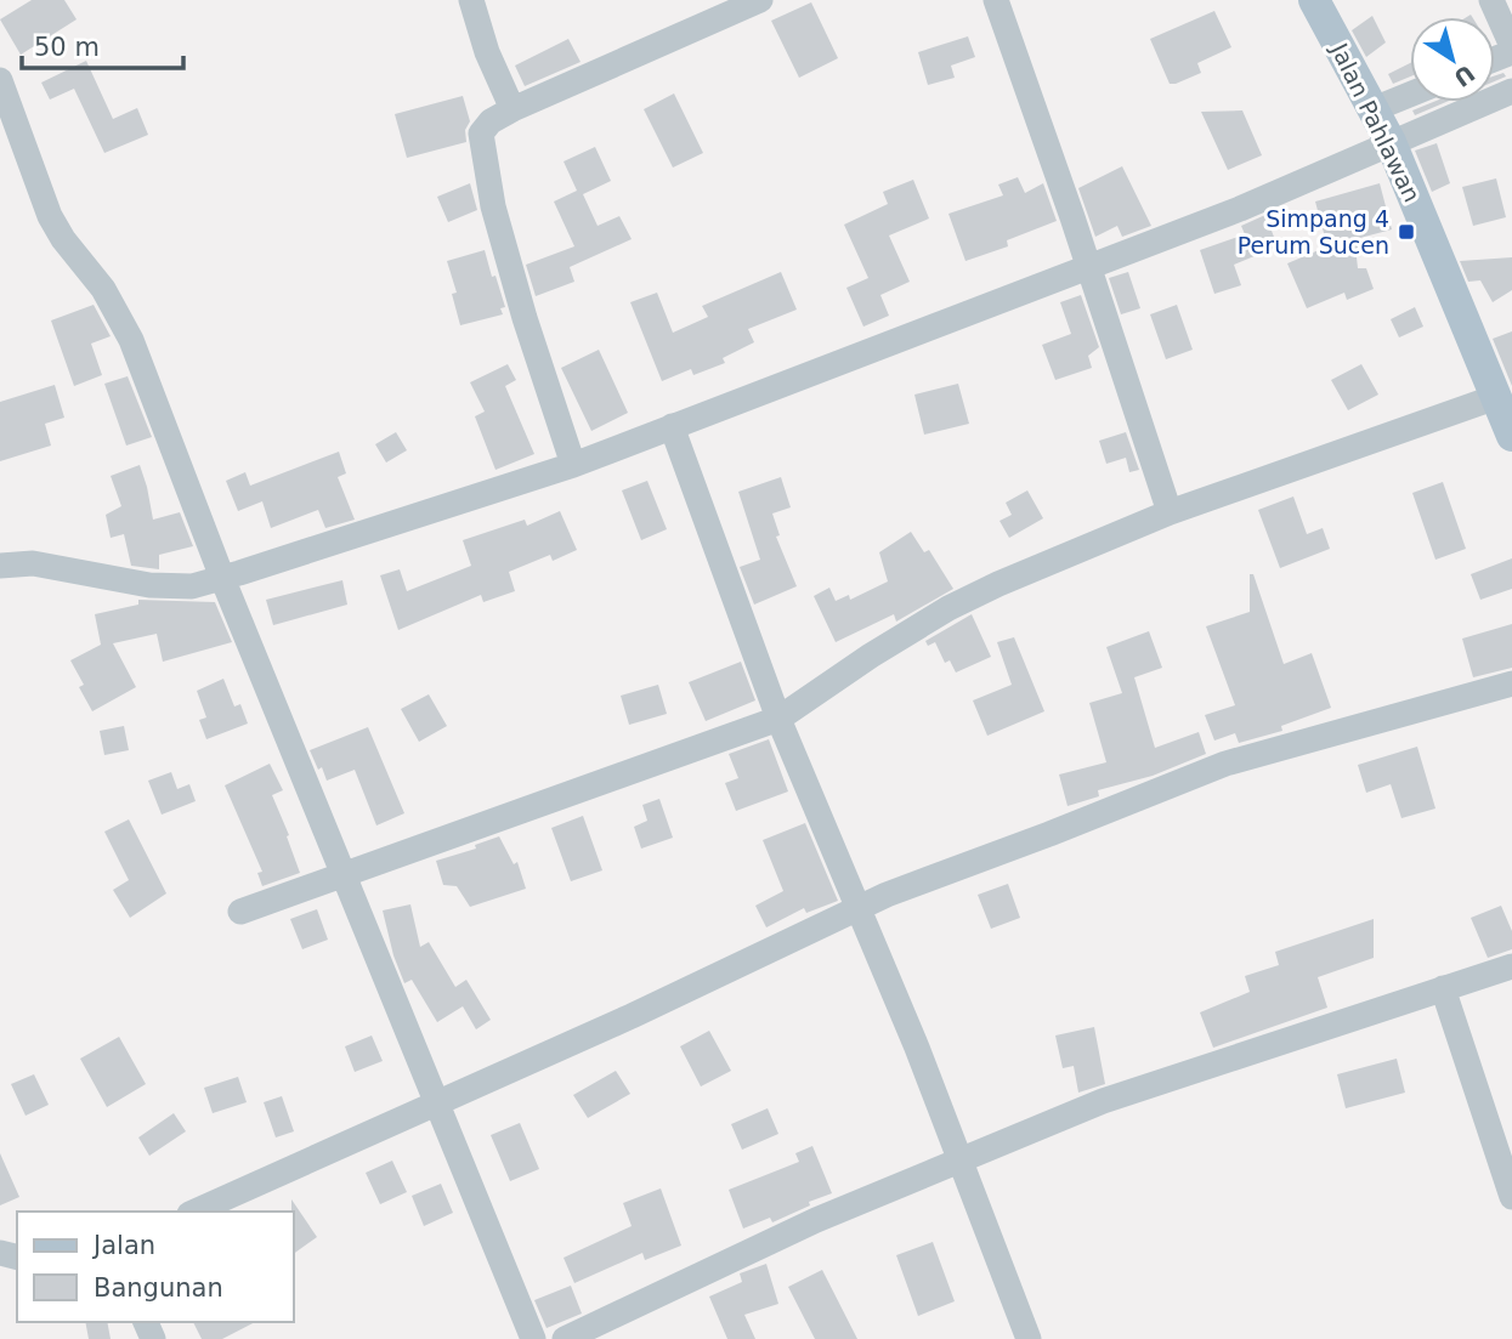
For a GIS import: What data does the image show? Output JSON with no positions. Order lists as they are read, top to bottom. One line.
{"streets":{"main road":["Jalan Pahlawan"]},"places":{"transit":["Simpang 4 Perum Sucen"]},"legend":["Jalan","Bangunan"],"scale_bar":"50 m","north":"bottom right"}
